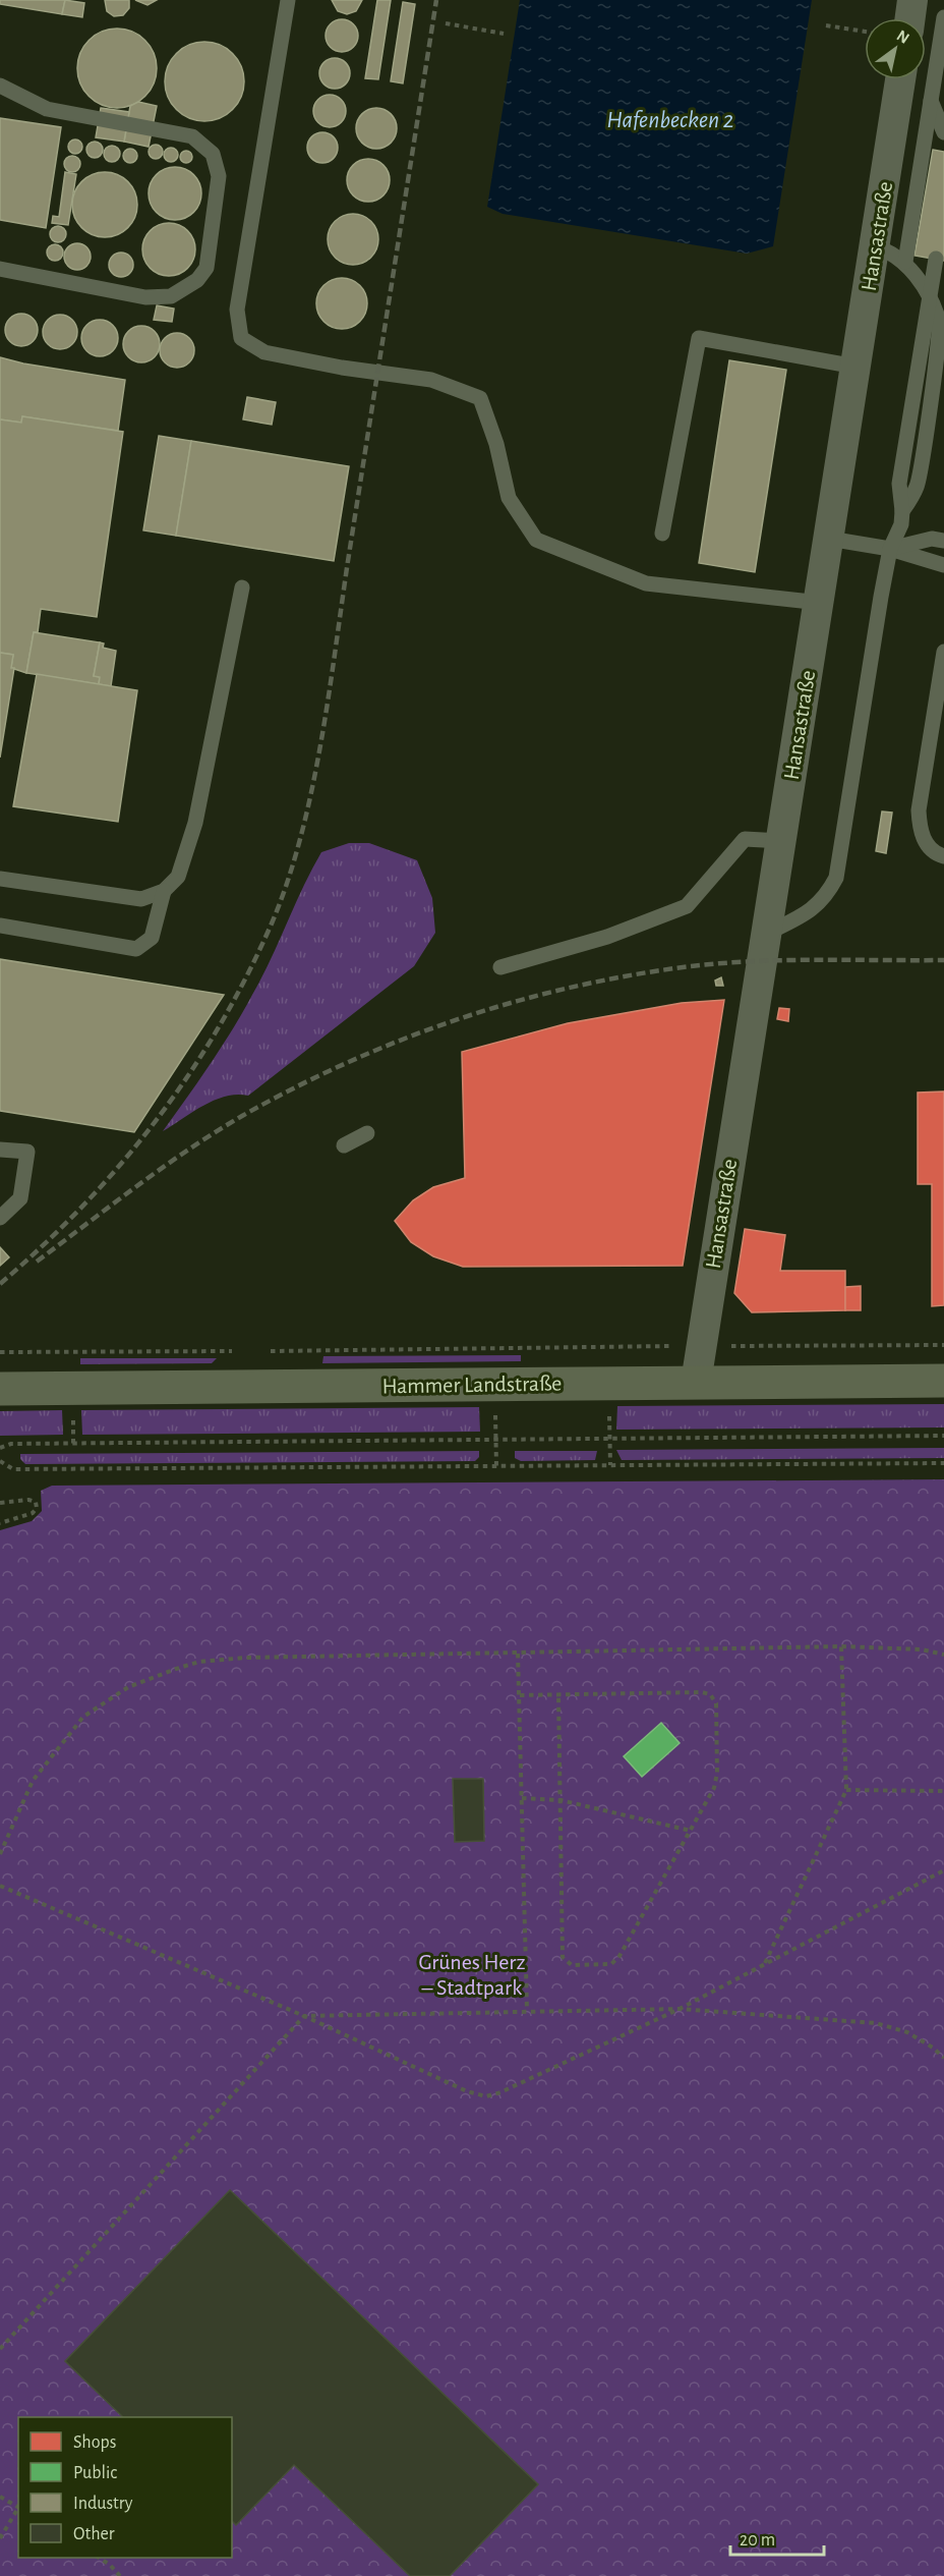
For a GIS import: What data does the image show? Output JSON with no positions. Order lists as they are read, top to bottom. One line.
{"streets":{"main road":["Hammer Landstraße"],"street":["Hansastraße"]},"crossings":[["Hansastraße","Hammer Landstraße"]],"water":["Hafenbecken 2"],"parks":["Grünes Herz – Stadtpark"],"legend":["Shops","Public","Industry","Other"],"scale_bar":"20 m","north":"top right"}
